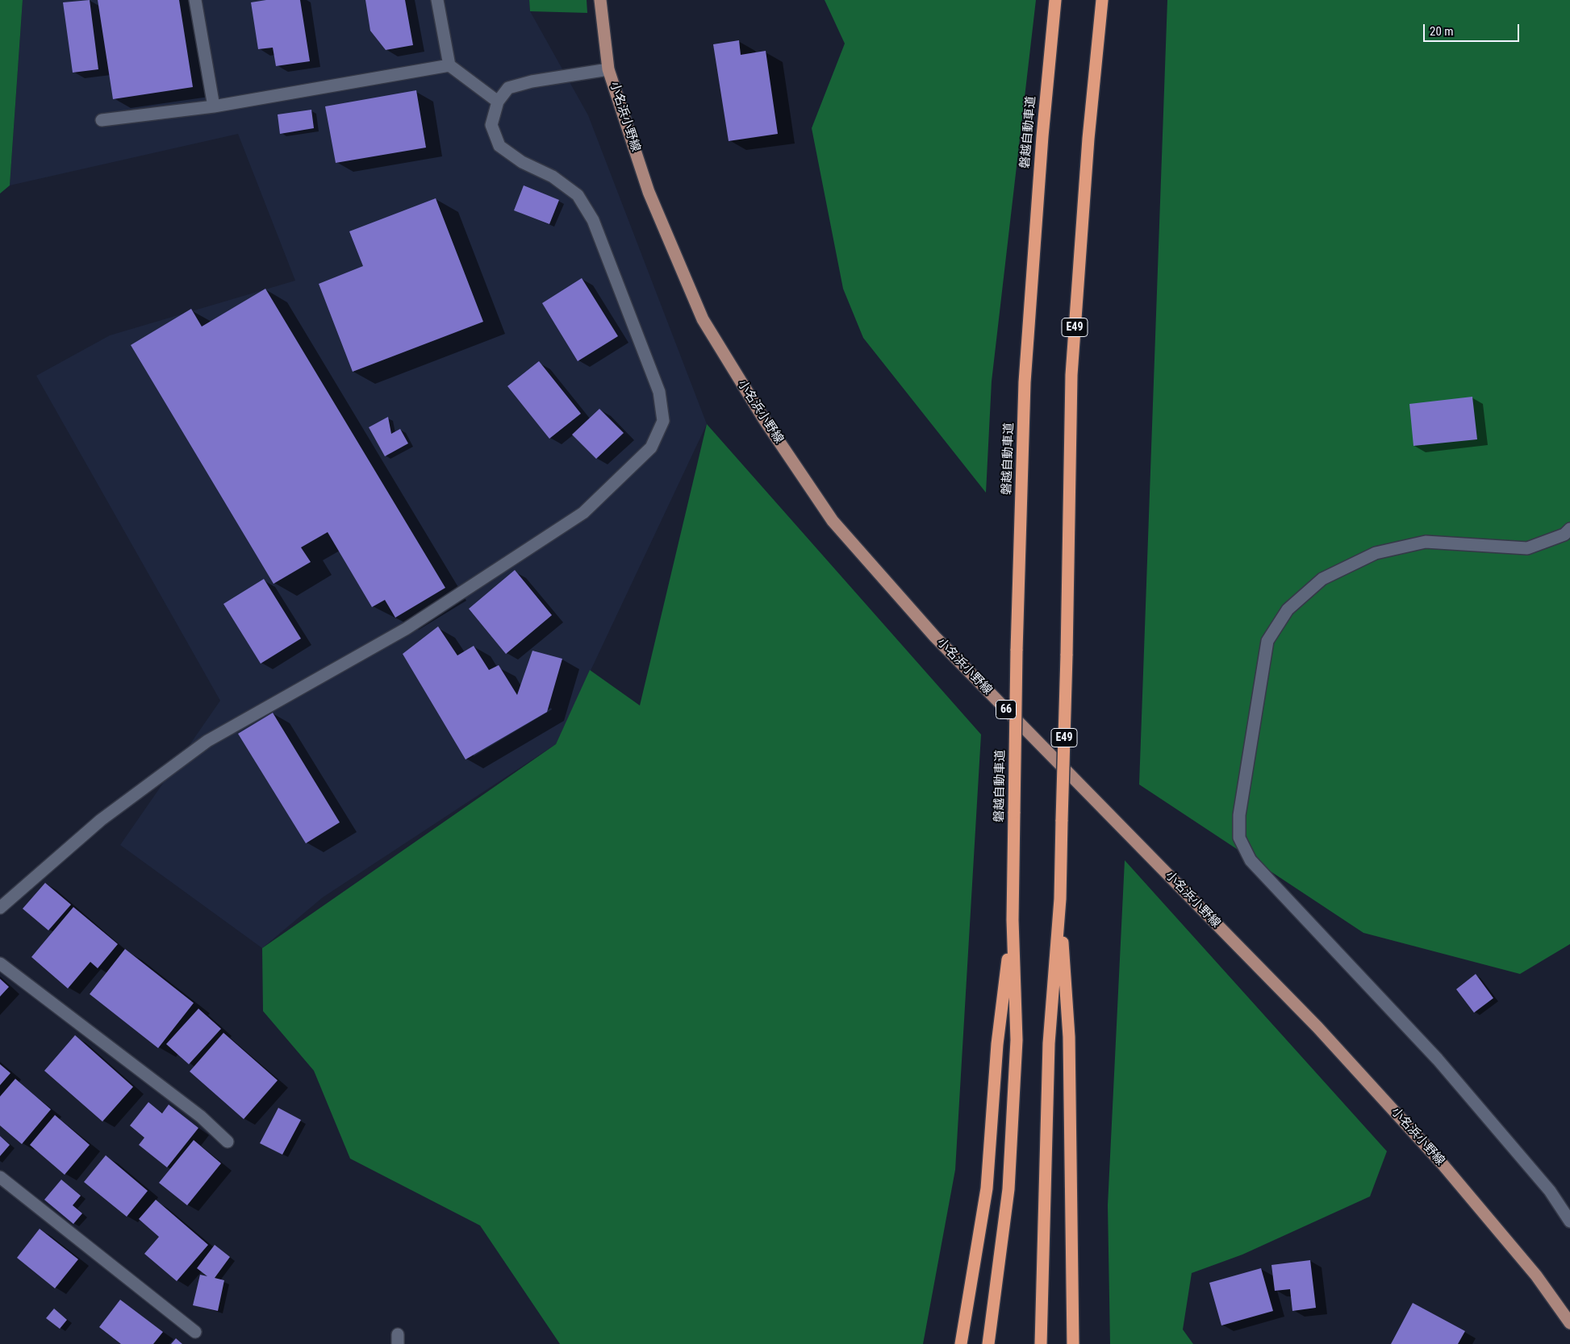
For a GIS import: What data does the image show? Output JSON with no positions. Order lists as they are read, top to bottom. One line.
{"streets":{"highway":["磐越自動車道","E49"],"main road":["小名浜小野線","66"]},"scale_bar":"20 m"}
